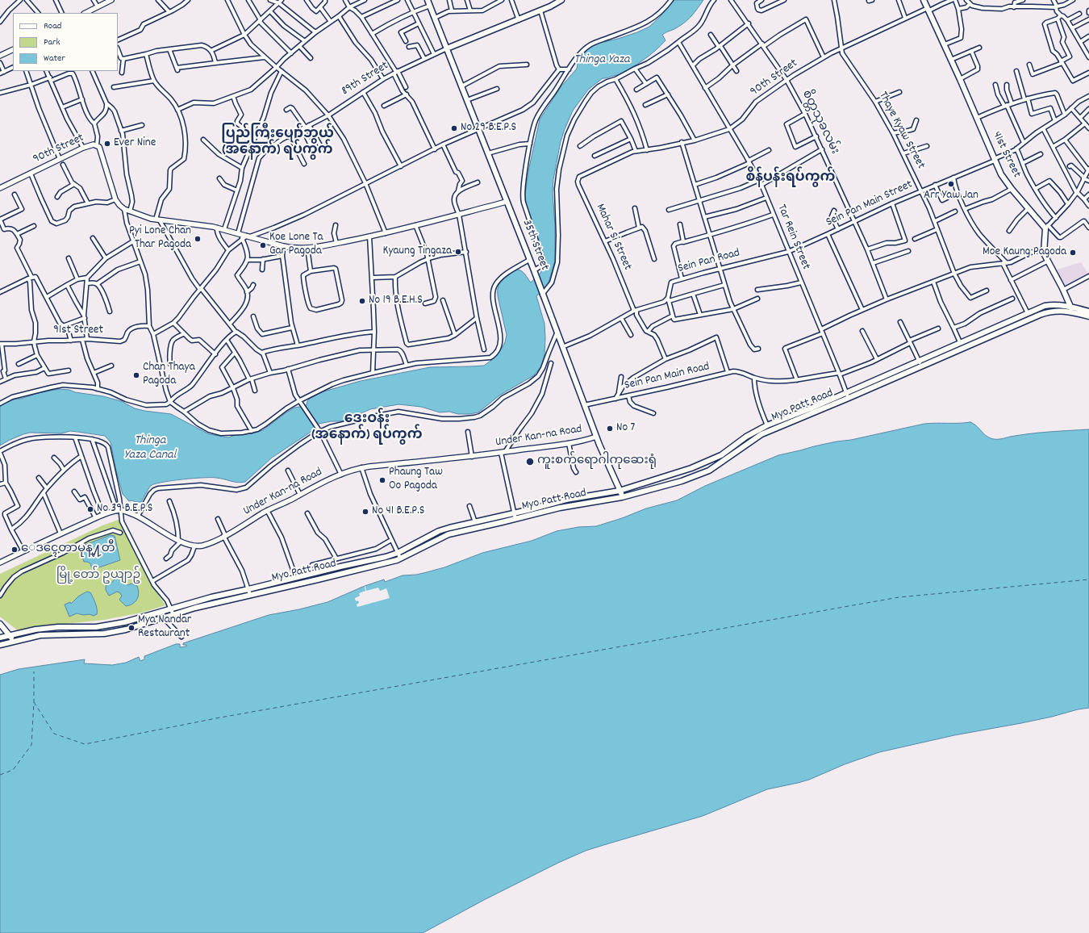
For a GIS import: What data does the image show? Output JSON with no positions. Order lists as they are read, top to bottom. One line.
{"streets":{"main road":["89th Street","41st Street","35th Street","Myo Patt Road"],"street":["90th Street","စိတ္တသုခလမ်း","Thaye Kyaw Street","Sein Pan Main Street","Mahar Si Street","Tar Rein Street","Sein Pan Road","91st Street","Sein Pan Main Road","Under Kan-na Road"]},"crossings":[["90th Street","စိတ္တသုခလမ်း"],["90th Street","Thaye Kyaw Street"],["90th Street","41st Street"],["90th Street","Mahar Si Street"],["90th Street","Tar Rein Street"],["89th Street","35th Street"],["စိတ္တသုခလမ်း","Sein Pan Main Street"],["Thaye Kyaw Street","Sein Pan Main Street"],["41st Street","Sein Pan Main Street"],["Sein Pan Main Street","Tar Rein Street"],["Sein Pan Main Street","Sein Pan Road"],["Tar Rein Street","Sein Pan Road"],["Tar Rein Street","Sein Pan Main Road"],["Tar Rein Street","Myo Patt Road"],["35th Street","Sein Pan Main Road"],["35th Street","Myo Patt Road"],["35th Street","Under Kan-na Road"]],"districts":["ပြည်ကြီးပျော်ဘွယ် (အနောက်) ရပ်ကွက်","စိန်ပန်းရပ်ကွက်","ဒေးဝန်း (အနောက်) ရပ်ကွက်"],"water":["Thinga Yaza","Thinga Yaza Canal"],"parks":["မြို့တော် ဥယျာဥ်"],"places":["No 29 B.E.P.S","Ever Nine","Arr Yaw Jan","Pyi Lone Chan Thar Pagoda","Koe Lone Ta Gar Pagoda","Kyaung Tingaza","Moe Kaung Pagoda","No 19 B.E.H.S","Chan Thaya Pagoda","No 7","ကူးစက်ရောဂါကုဆေးရုံ","Phaung Taw Oo Pagoda","No 39 B.E.P.S","No 41 B.E.P.S","ေဒၚေတာမုန္႔တီ","Mya Nandar Restaurant"],"legend":["Road","Park","Water"]}
